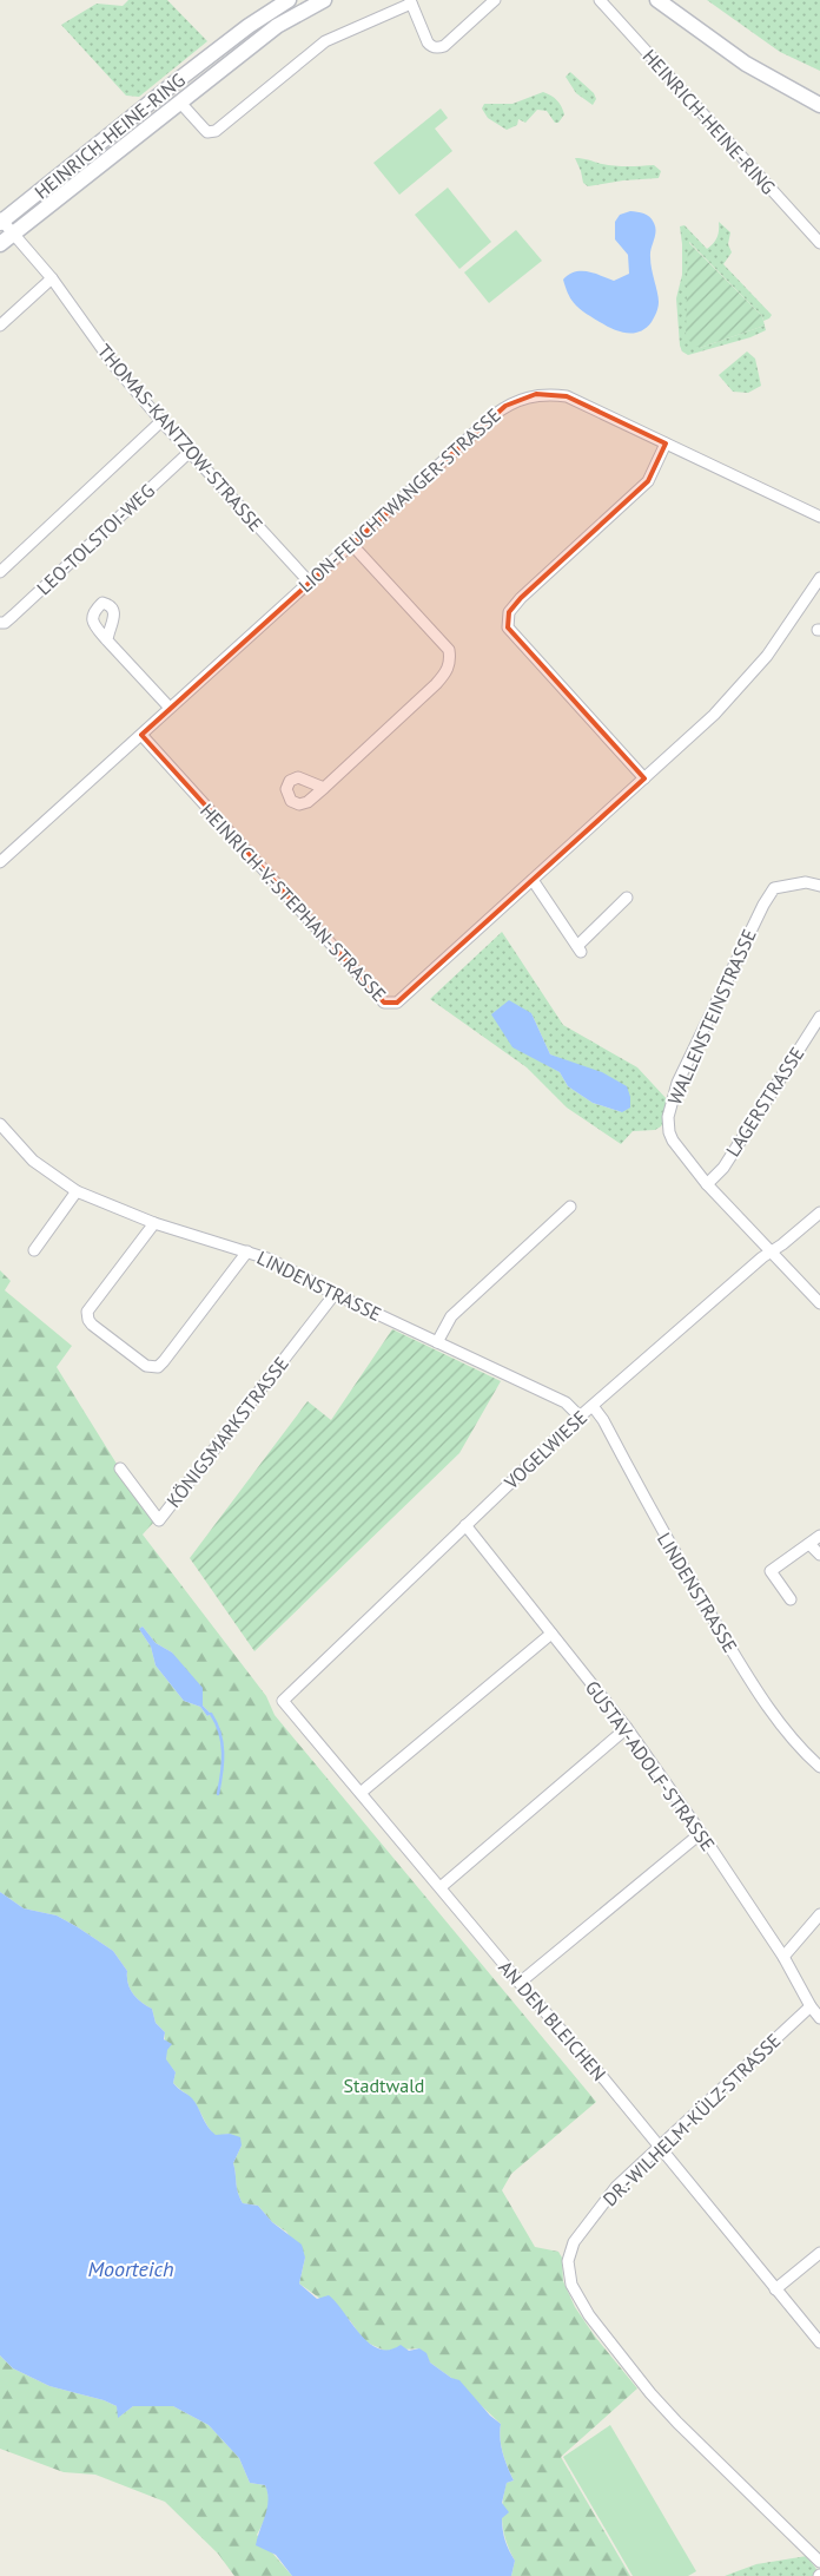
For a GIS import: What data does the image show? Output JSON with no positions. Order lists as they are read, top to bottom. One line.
{"streets":{"main road":["HEINRICH-HEINE-RING"],"street":["THOMAS-KANTZOW-STRASSE","LION-FEUCHTWANGER-STRASSE","LEO-TOLSTOI-WEG","HEINRICH-V.-STEPHAN-STRASSE","WALLENSTEINSTRASSE","LAGERSTRASSE","LINDENSTRASSE","KÖNIGSMARKSTRASSE","VOGELWIESE","GUSTAV-ADOLF-STRASSE","AN DEN BLEICHEN","DR.-WILHELM-KÜLZ-STRASSE"]},"crossings":[["HEINRICH-HEINE-RING","THOMAS-KANTZOW-STRASSE"],["THOMAS-KANTZOW-STRASSE","LION-FEUCHTWANGER-STRASSE"],["THOMAS-KANTZOW-STRASSE","LEO-TOLSTOI-WEG"],["LION-FEUCHTWANGER-STRASSE","HEINRICH-V.-STEPHAN-STRASSE"],["WALLENSTEINSTRASSE","LAGERSTRASSE"],["LINDENSTRASSE","KÖNIGSMARKSTRASSE"],["LINDENSTRASSE","VOGELWIESE"],["VOGELWIESE","GUSTAV-ADOLF-STRASSE"],["VOGELWIESE","AN DEN BLEICHEN"],["GUSTAV-ADOLF-STRASSE","DR.-WILHELM-KÜLZ-STRASSE"],["AN DEN BLEICHEN","DR.-WILHELM-KÜLZ-STRASSE"]],"water":["Moorteich"],"parks":["Stadtwald"]}
